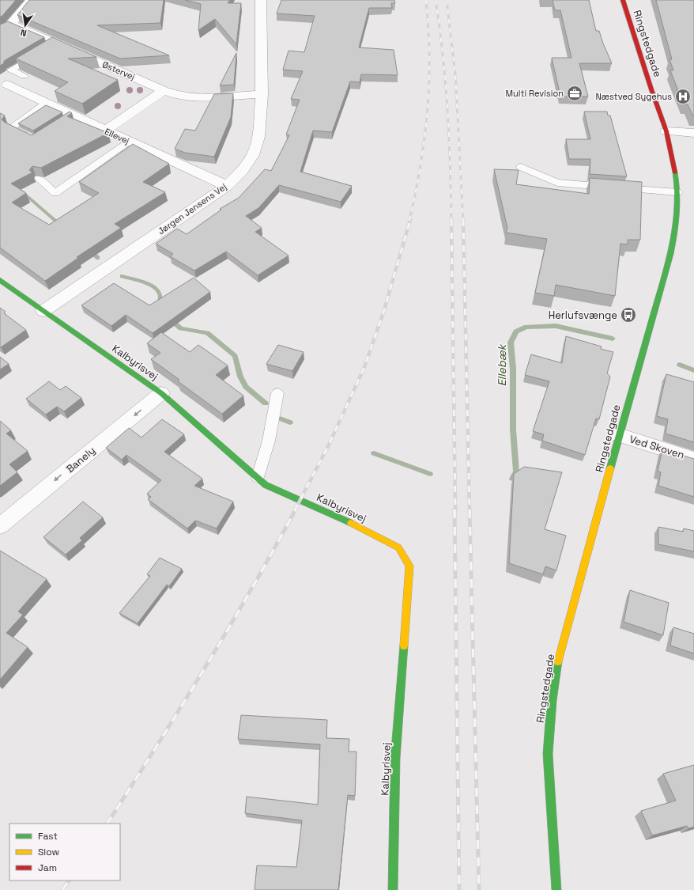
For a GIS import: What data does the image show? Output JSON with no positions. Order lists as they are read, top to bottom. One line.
{"streets":{"street":["Ringstedgade","Østervej","Ellevej","Jørgen Jensens Vej","Kalbyrisvej","Ved Skoven","Banely"]},"crossings":[["Ringstedgade","Ved Skoven"],["Østervej","Jørgen Jensens Vej"],["Ellevej","Jørgen Jensens Vej"],["Jørgen Jensens Vej","Kalbyrisvej"],["Kalbyrisvej","Banely"]],"one_way":["Banely"],"water":["Ellebæk"],"places":{"office":["Multi Revision"],"hospital":["Næstved Sygehus"],"bus stop":["Herlufsvænge"]},"legend":["Fast","Slow","Jam"],"north":"bottom"}
